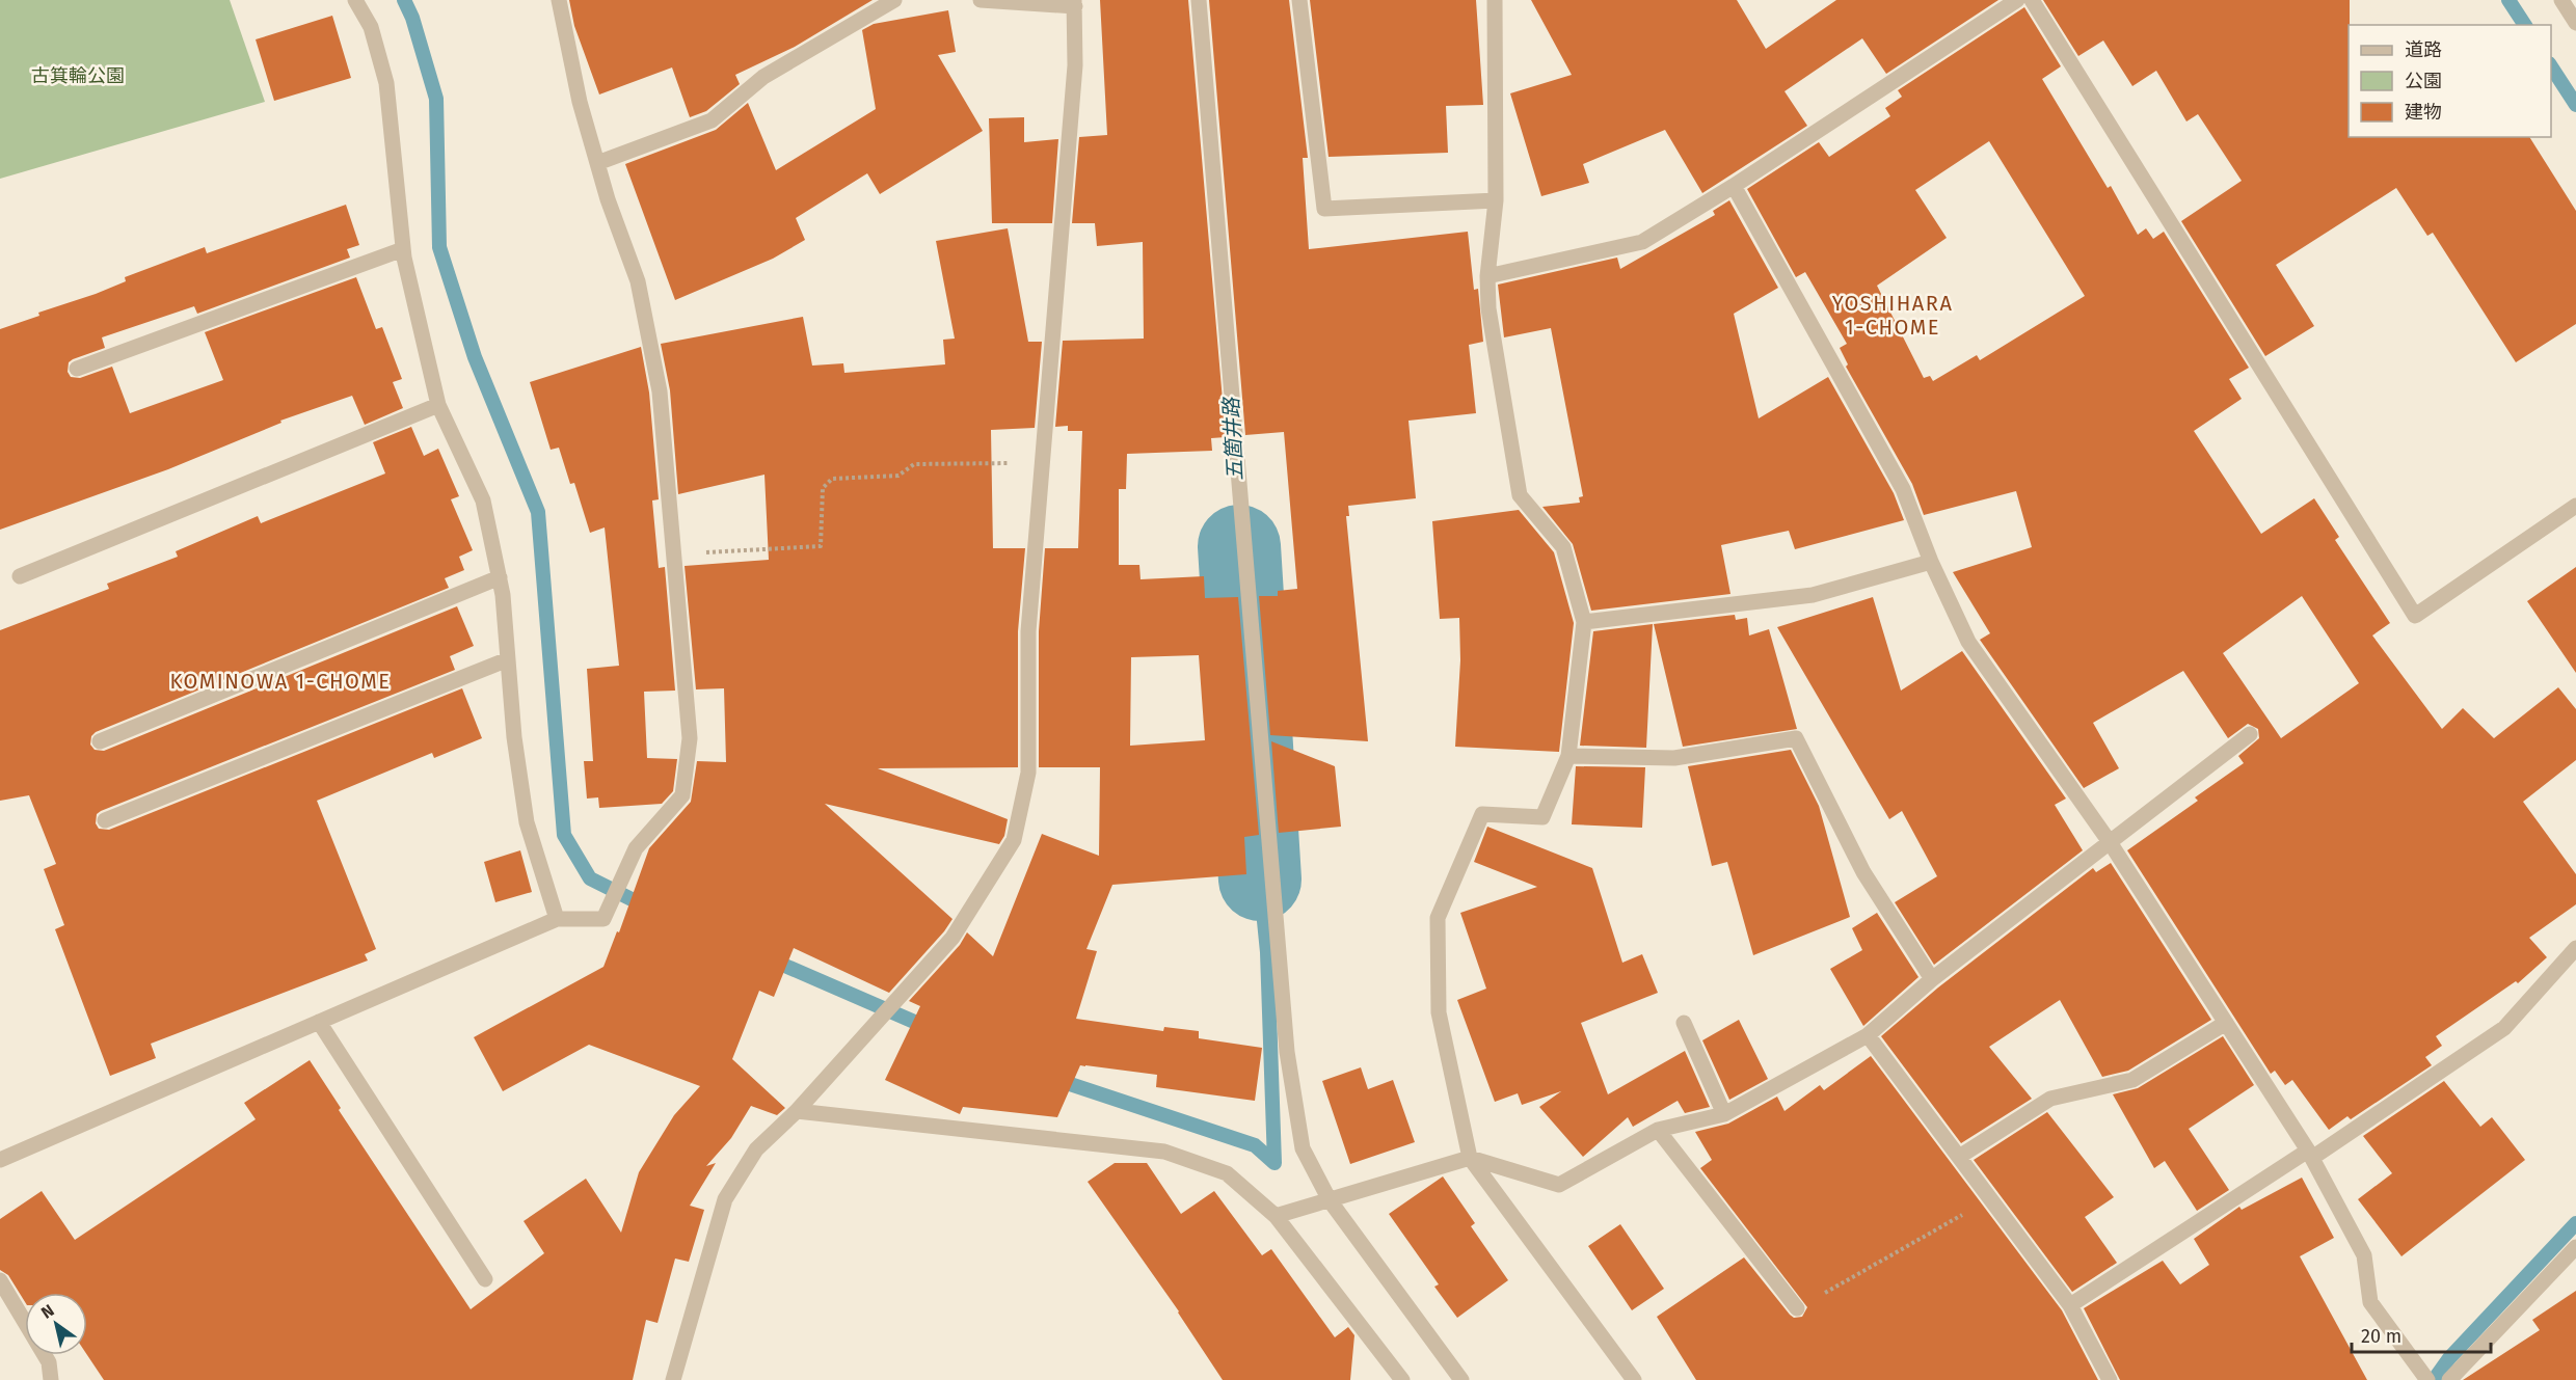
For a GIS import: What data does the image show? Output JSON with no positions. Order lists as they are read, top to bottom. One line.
{"districts":["YOSHIHARA 1-CHOME","KOMINOWA 1-CHOME"],"water":["五箇井路"],"parks":["古箕輪公園"],"legend":["道路","公園","建物"],"scale_bar":"20 m","north":"top left"}
